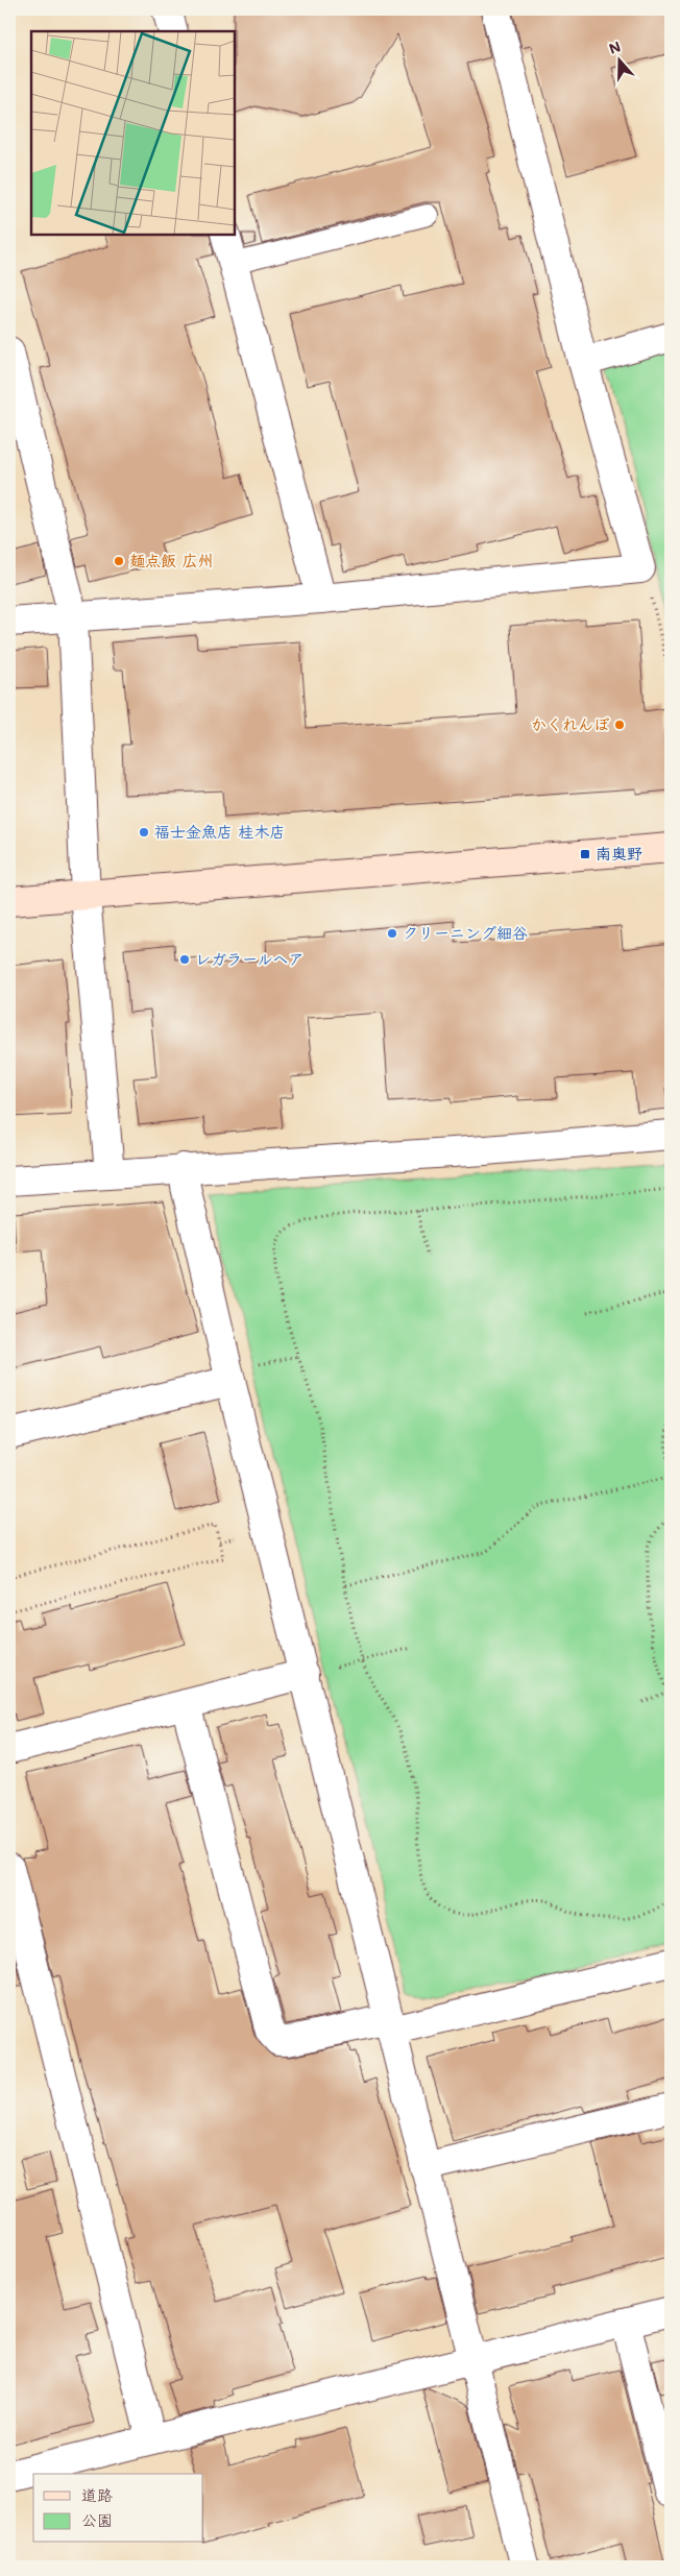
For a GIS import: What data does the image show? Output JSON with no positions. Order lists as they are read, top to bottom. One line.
{"places":{"other":["麺点飯 広州","かくれんぼ","福士金魚店 桂木店","クリーニング細谷","レガラールヘア"],"transit":["南奥野"]},"legend":["道路","公園"],"north":"top"}
